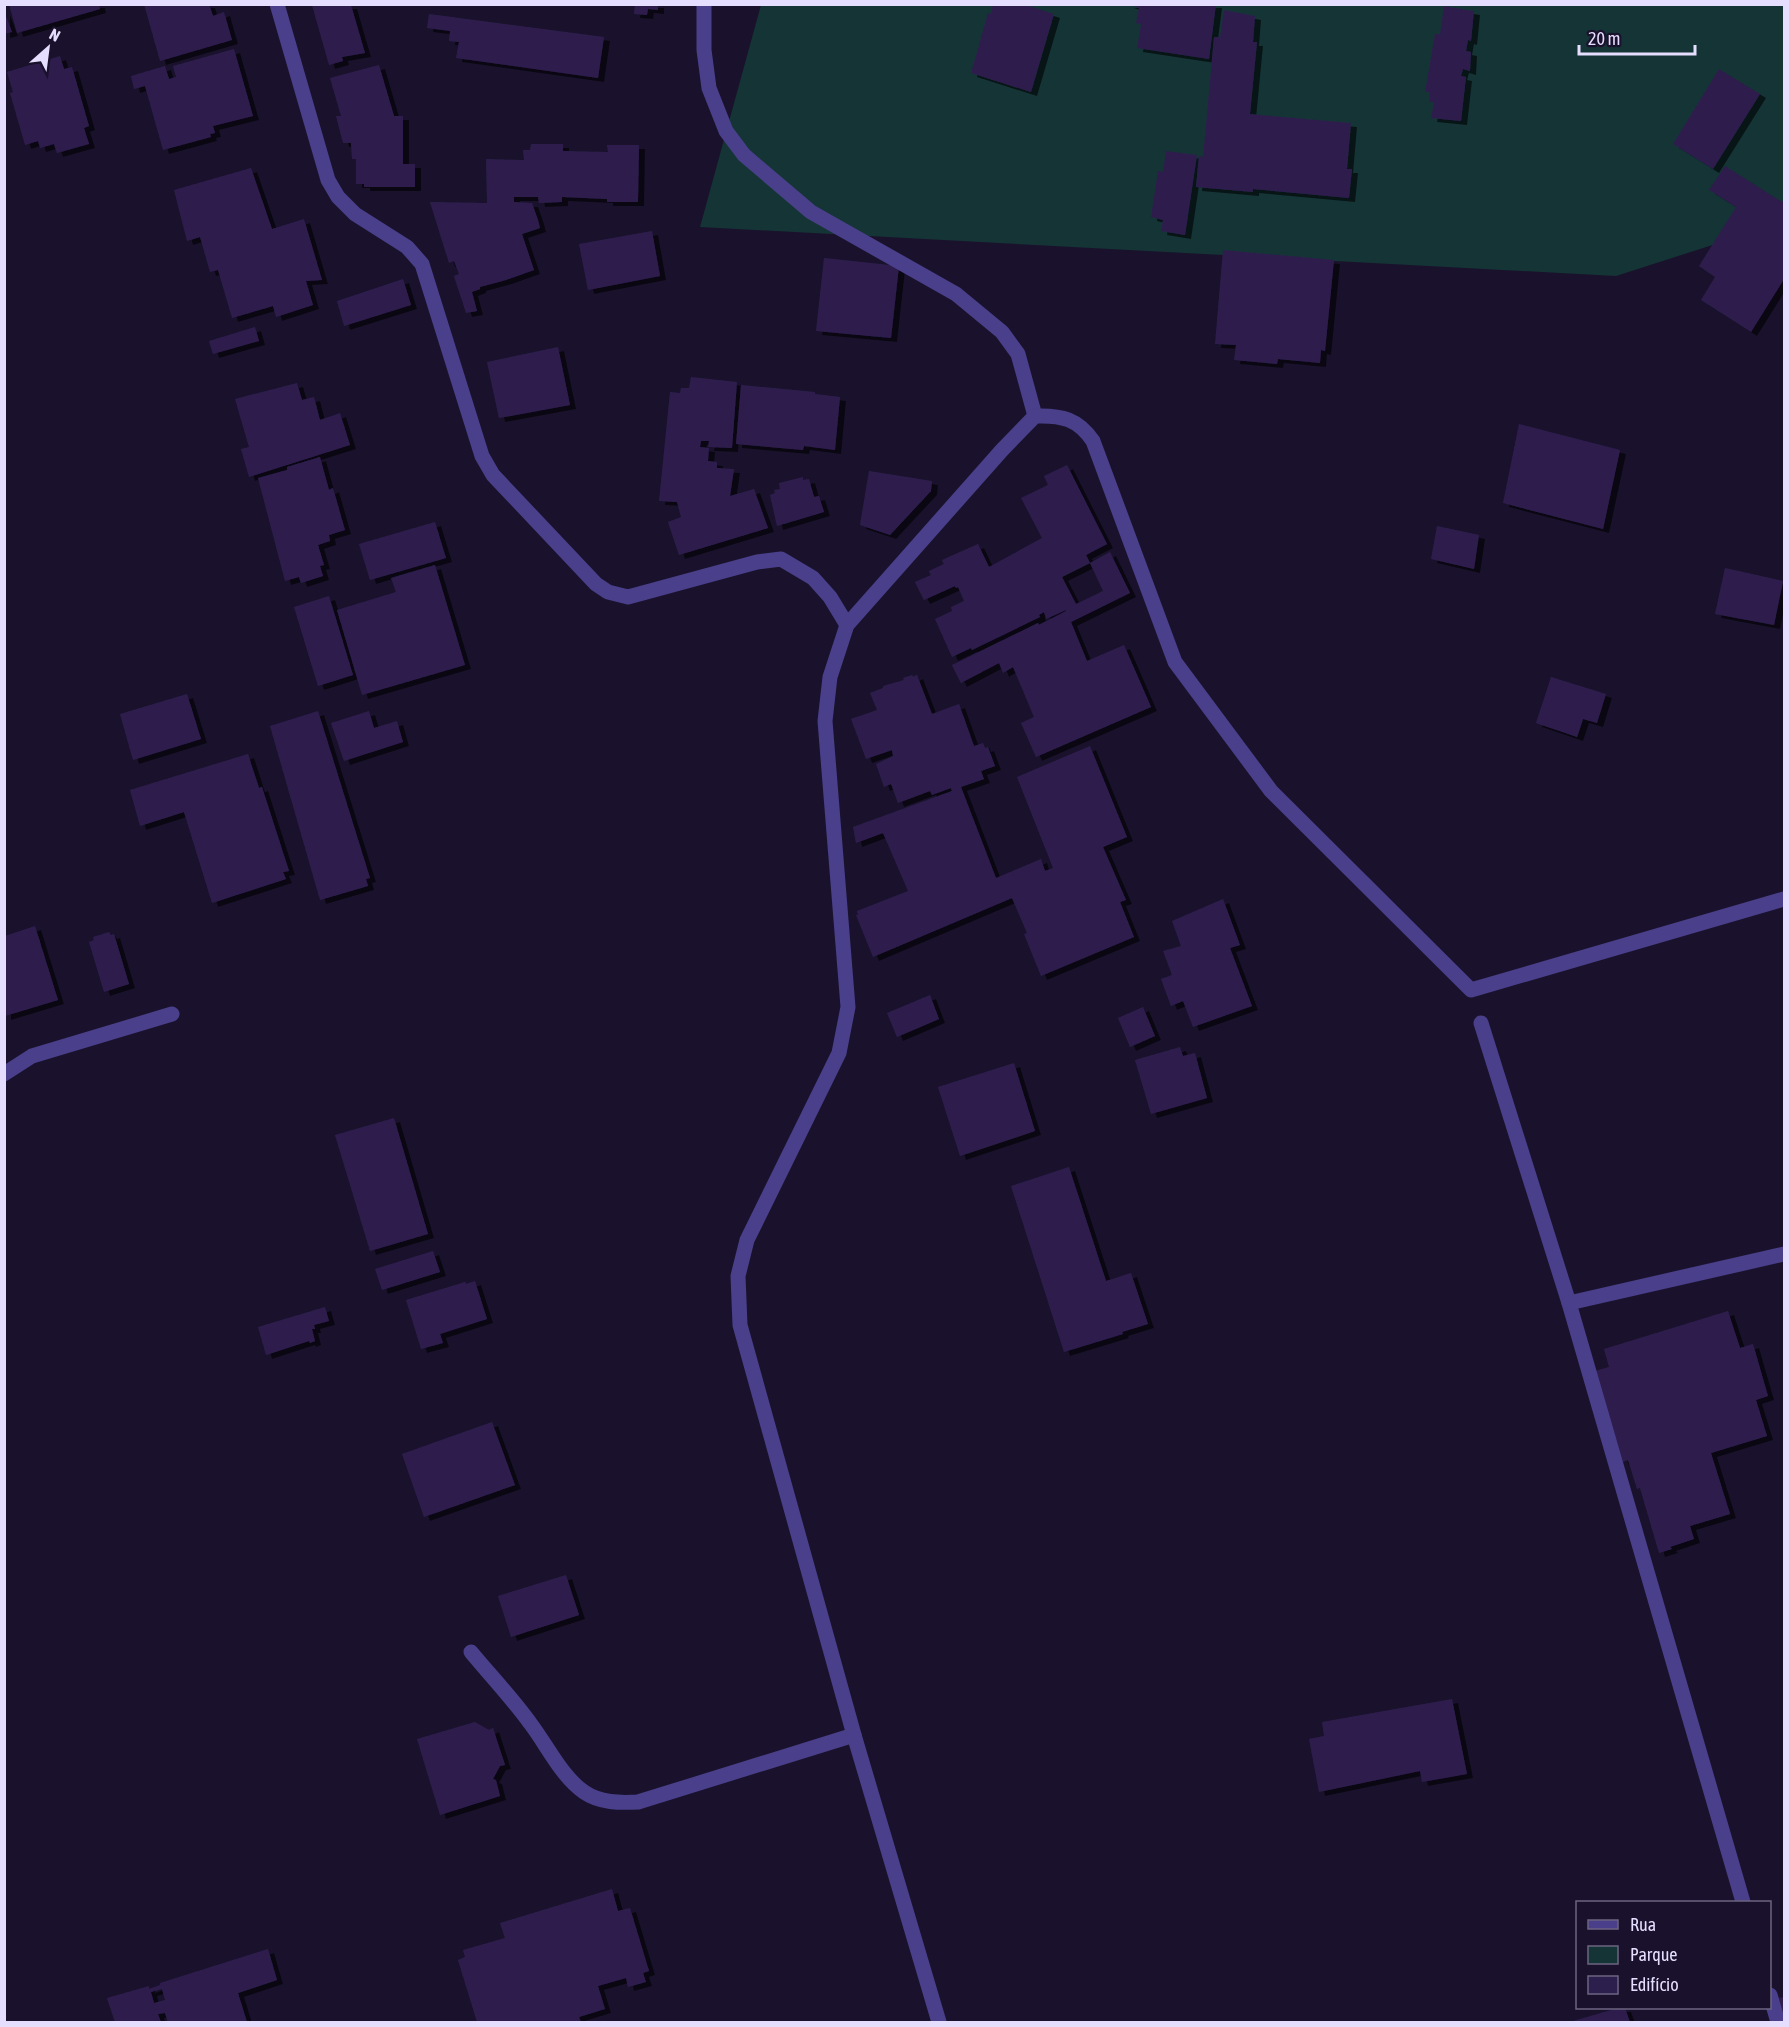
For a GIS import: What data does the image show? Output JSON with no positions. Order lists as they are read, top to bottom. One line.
{"legend":["Rua","Parque","Edifício"],"scale_bar":"20 m","north":"top right"}
